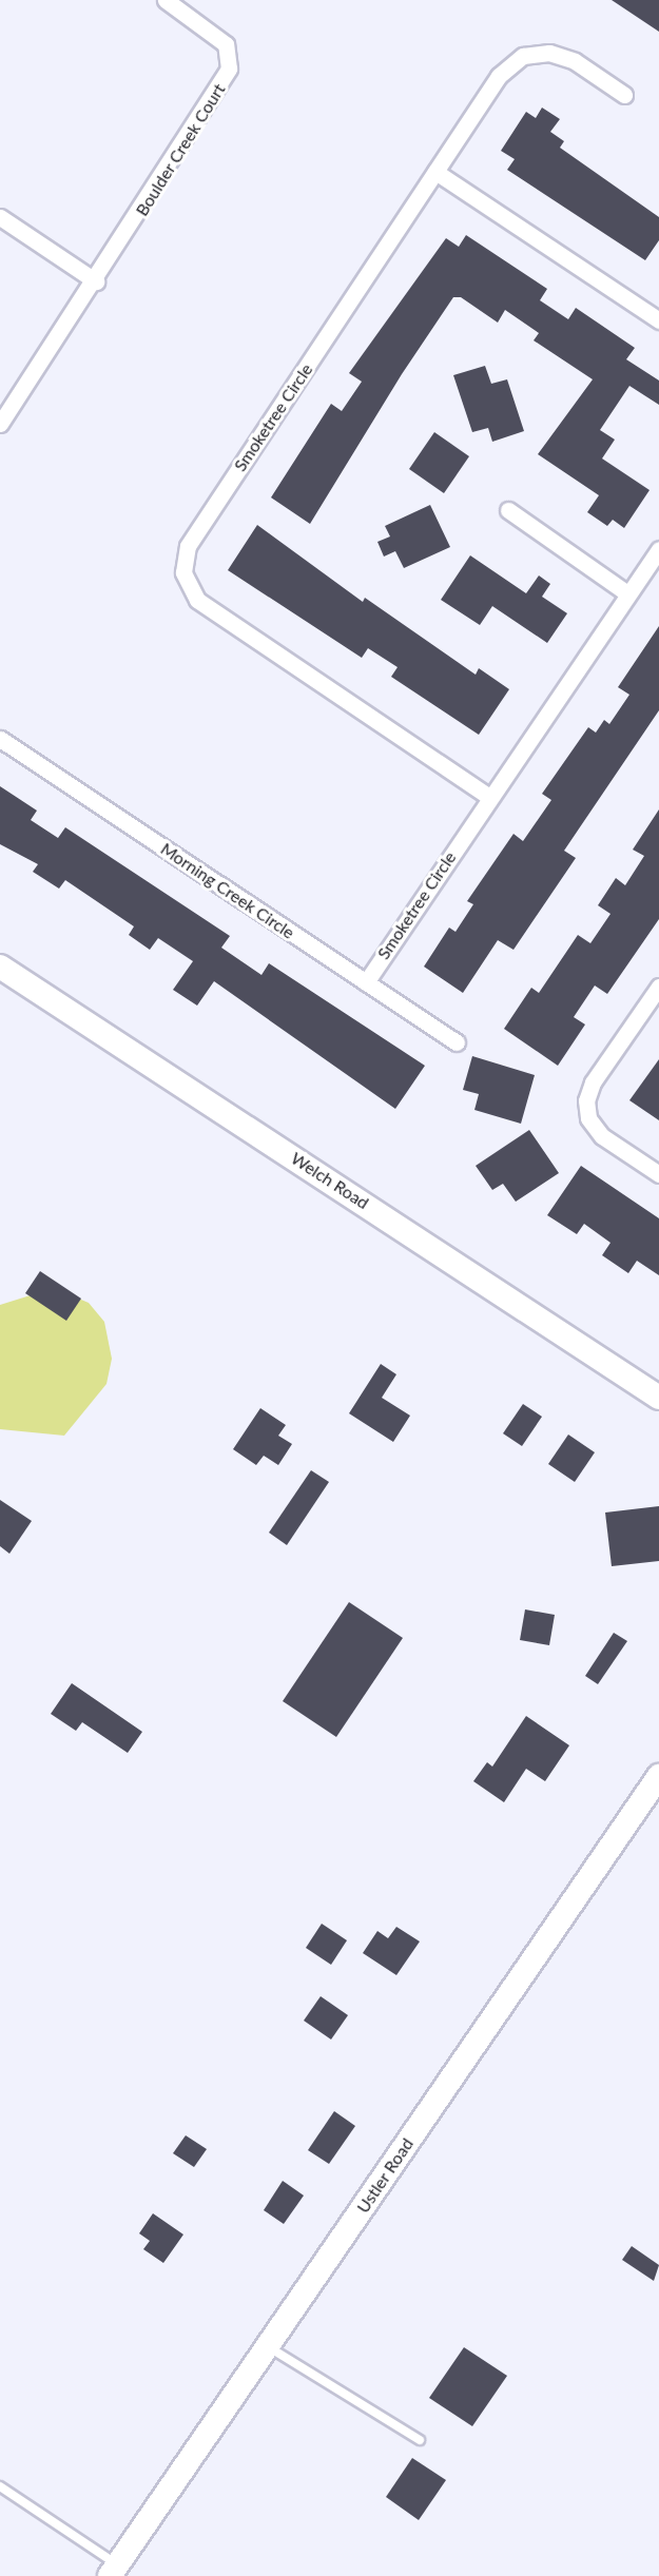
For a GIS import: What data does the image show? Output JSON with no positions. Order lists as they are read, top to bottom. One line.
{"streets":{"street":["Boulder Creek Court","Smoketree Circle","Morning Creek Circle","Welch Road","Ustler Road"]},"crossings":[["Smoketree Circle","Morning Creek Circle"]]}
